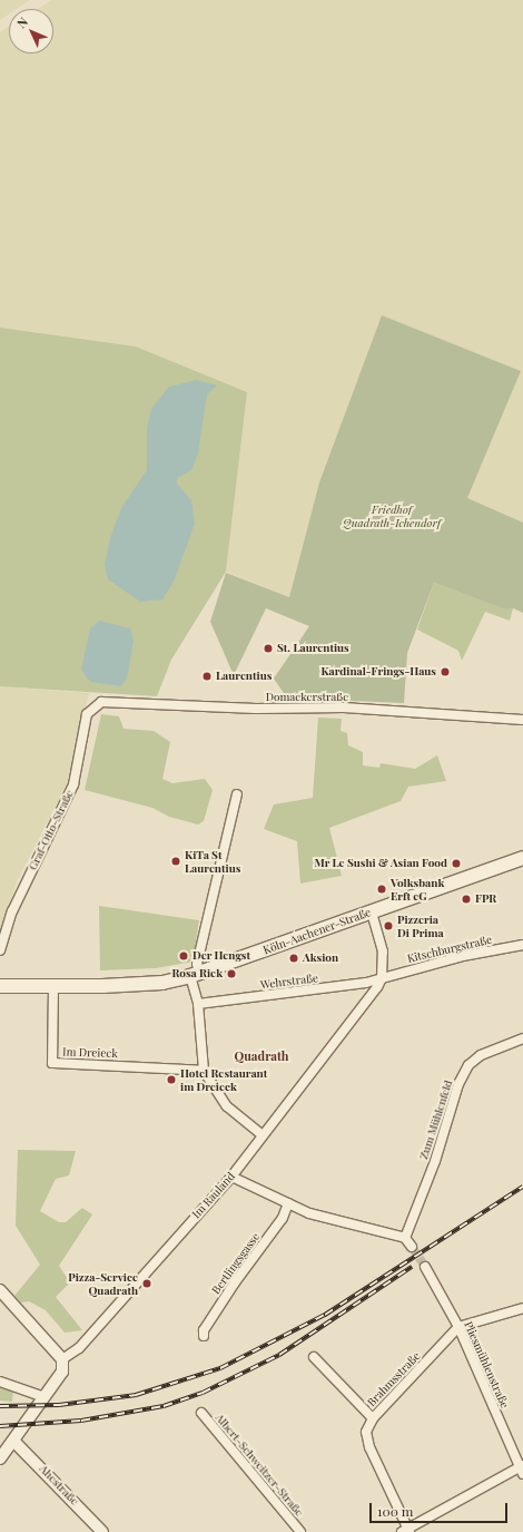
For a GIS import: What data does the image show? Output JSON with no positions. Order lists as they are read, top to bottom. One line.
{"streets":{"main road":["Köln-Aachener-Straße"],"street":["Domackerstraße","Graf-Otto-Straße","Kitschburgstraße","Wehrstraße","Im Dreieck","Zum Mühlenfeld","Im Rauland","Bertlingsgasse","Pliesmühlenstraße","Brahmsstraße","Albert-Schweitzer-Straße","Ahestraße"]},"crossings":[["Domackerstraße","Graf-Otto-Straße"],["Köln-Aachener-Straße","Im Dreieck"],["Kitschburgstraße","Wehrstraße"],["Kitschburgstraße","Im Rauland"],["Wehrstraße","Im Rauland"],["Pliesmühlenstraße","Brahmsstraße"]],"districts":["Quadrath"],"parks":["Friedhof Quadrath-Ichendorf"],"places":["St. Laurentius","Kardinal-Frings-Haus","Laurentius","KiTa St Laurentius","Mr Le Sushi & Asian Food","Volksbank Erft eG","FPR","Pizzeria Di Prima","Der Hengst","Aksion","Rosa Riek","Hotel Restaurant im Dreieck","Pizza-Service Quadrath"],"scale_bar":"100 m","north":"top left"}
